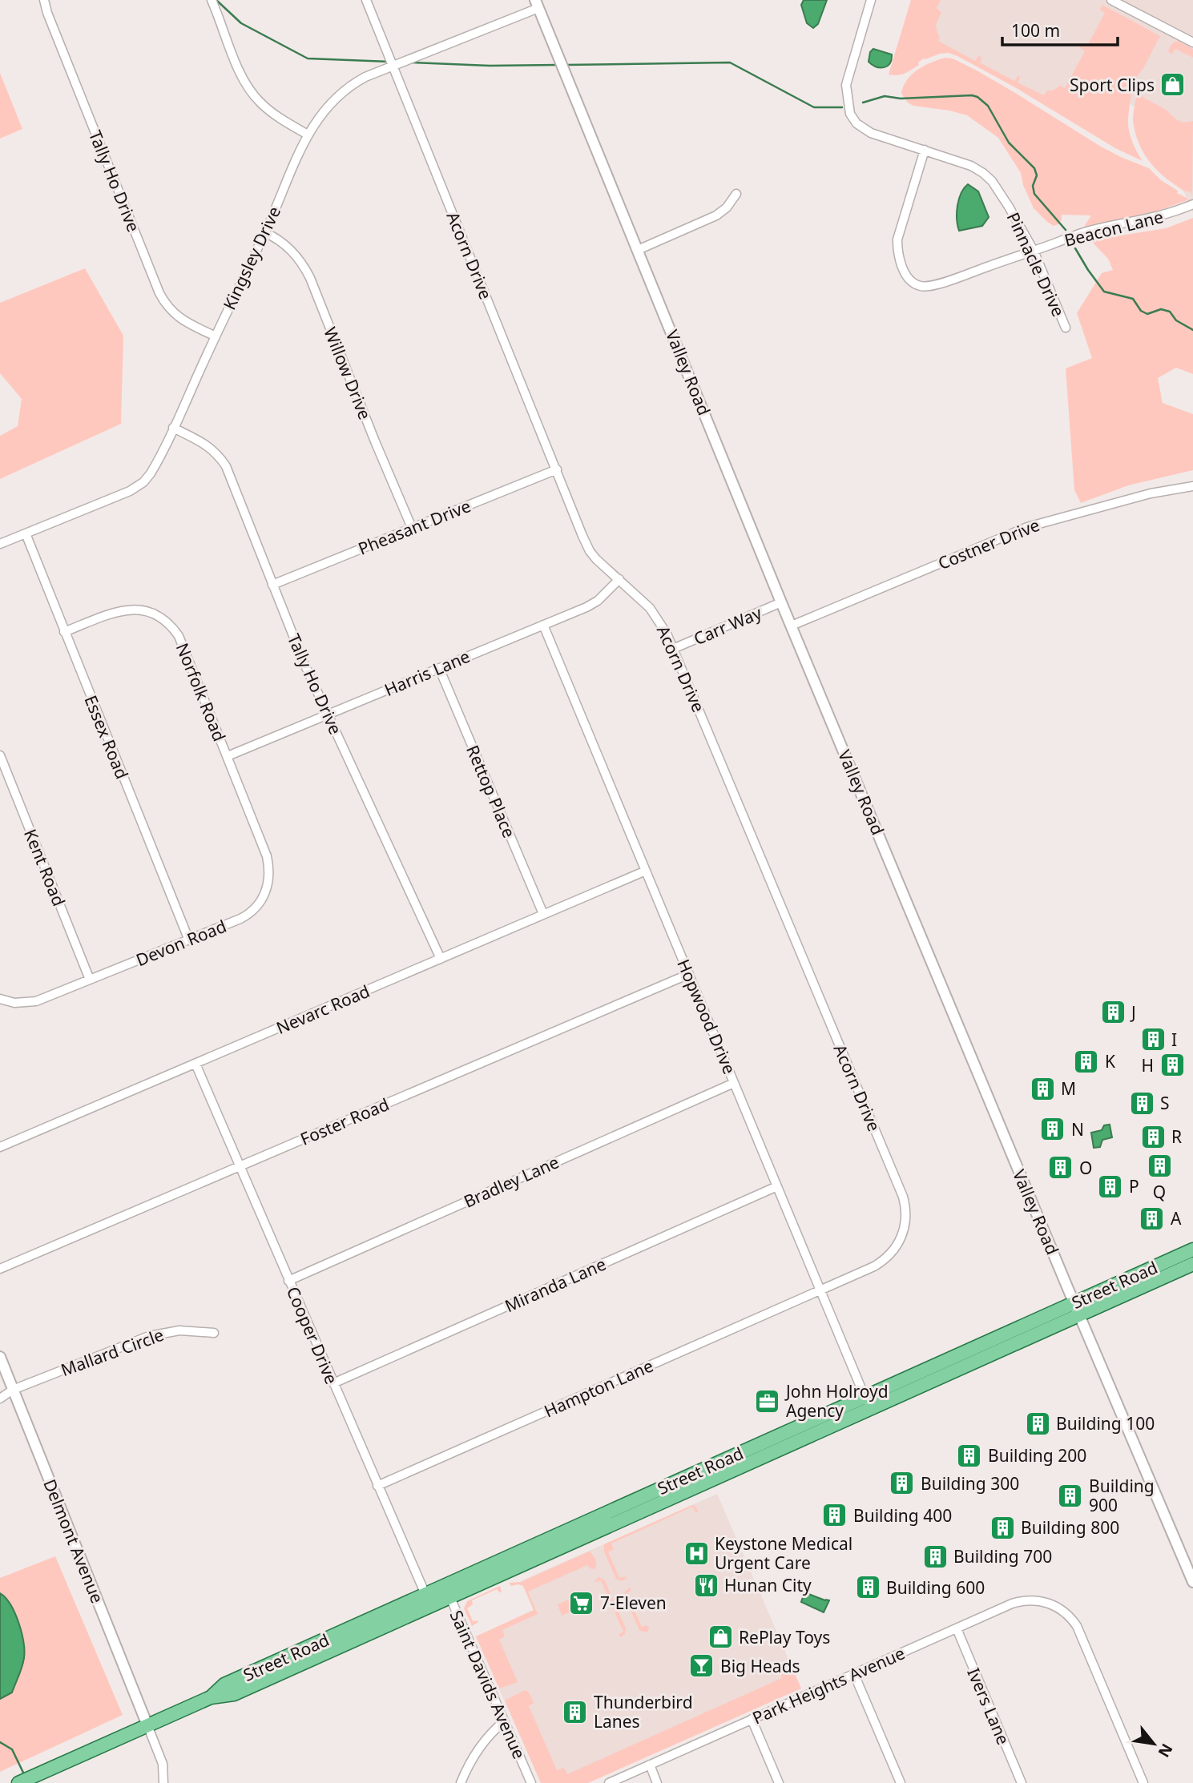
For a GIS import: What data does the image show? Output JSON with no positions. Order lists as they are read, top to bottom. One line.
{"streets":{"main road":["Street Road"],"street":["Tally Ho Drive","Beacon Lane","Acorn Drive","Kingsley Drive","Pinnacle Drive","Valley Road","Willow Drive","Pheasant Drive","Costner Drive","Carr Way","Harris Lane","Norfolk Road","Essex Road","Rettop Place","Kent Road","Devon Road","Nevarc Road","Hopwood Drive","Foster Road","Bradley Lane","Miranda Lane","Cooper Drive","Mallard Circle","Hampton Lane","Delmont Avenue","Saint Davids Avenue","Park Heights Avenue","Ivers Lane"]},"crossings":[["Tally Ho Drive","Kingsley Drive"],["Tally Ho Drive","Pheasant Drive"],["Tally Ho Drive","Harris Lane"],["Tally Ho Drive","Nevarc Road"],["Beacon Lane","Pinnacle Drive"],["Acorn Drive","Kingsley Drive"],["Acorn Drive","Pheasant Drive"],["Acorn Drive","Carr Way"],["Acorn Drive","Harris Lane"],["Acorn Drive","Hopwood Drive"],["Acorn Drive","Hampton Lane"],["Kingsley Drive","Valley Road"],["Kingsley Drive","Willow Drive"],["Kingsley Drive","Essex Road"],["Valley Road","Costner Drive"],["Valley Road","Carr Way"],["Valley Road","Street Road"],["Willow Drive","Pheasant Drive"],["Harris Lane","Norfolk Road"],["Harris Lane","Rettop Place"],["Harris Lane","Hopwood Drive"],["Norfolk Road","Essex Road"],["Norfolk Road","Devon Road"],["Essex Road","Devon Road"],["Rettop Place","Nevarc Road"],["Kent Road","Devon Road"],["Nevarc Road","Hopwood Drive"],["Nevarc Road","Cooper Drive"],["Hopwood Drive","Foster Road"],["Hopwood Drive","Bradley Lane"],["Hopwood Drive","Miranda Lane"],["Hopwood Drive","Street Road"],["Hopwood Drive","Hampton Lane"],["Foster Road","Cooper Drive"],["Bradley Lane","Cooper Drive"],["Miranda Lane","Cooper Drive"],["Street Road","Cooper Drive"],["Street Road","Delmont Avenue"],["Street Road","Saint Davids Avenue"],["Cooper Drive","Hampton Lane"],["Mallard Circle","Delmont Avenue"],["Park Heights Avenue","Ivers Lane"]],"places":{"shop":["Sport Clips","RePlay Toys"],"building":["J","I","K","H","M","S","N","R","Q","O","P","A","Building 100","Building 200","Building 300","Building 900","Building 400","Building 800","Building 700","Building 600","Thunderbird Lanes"],"office":["John Holroyd Agency"],"hospital":["Keystone Medical Urgent Care"],"restaurant":["Hunan City"],"supermarket":["7-Eleven"],"bar":["Big Heads"]},"scale_bar":"100 m","north":"bottom right"}
